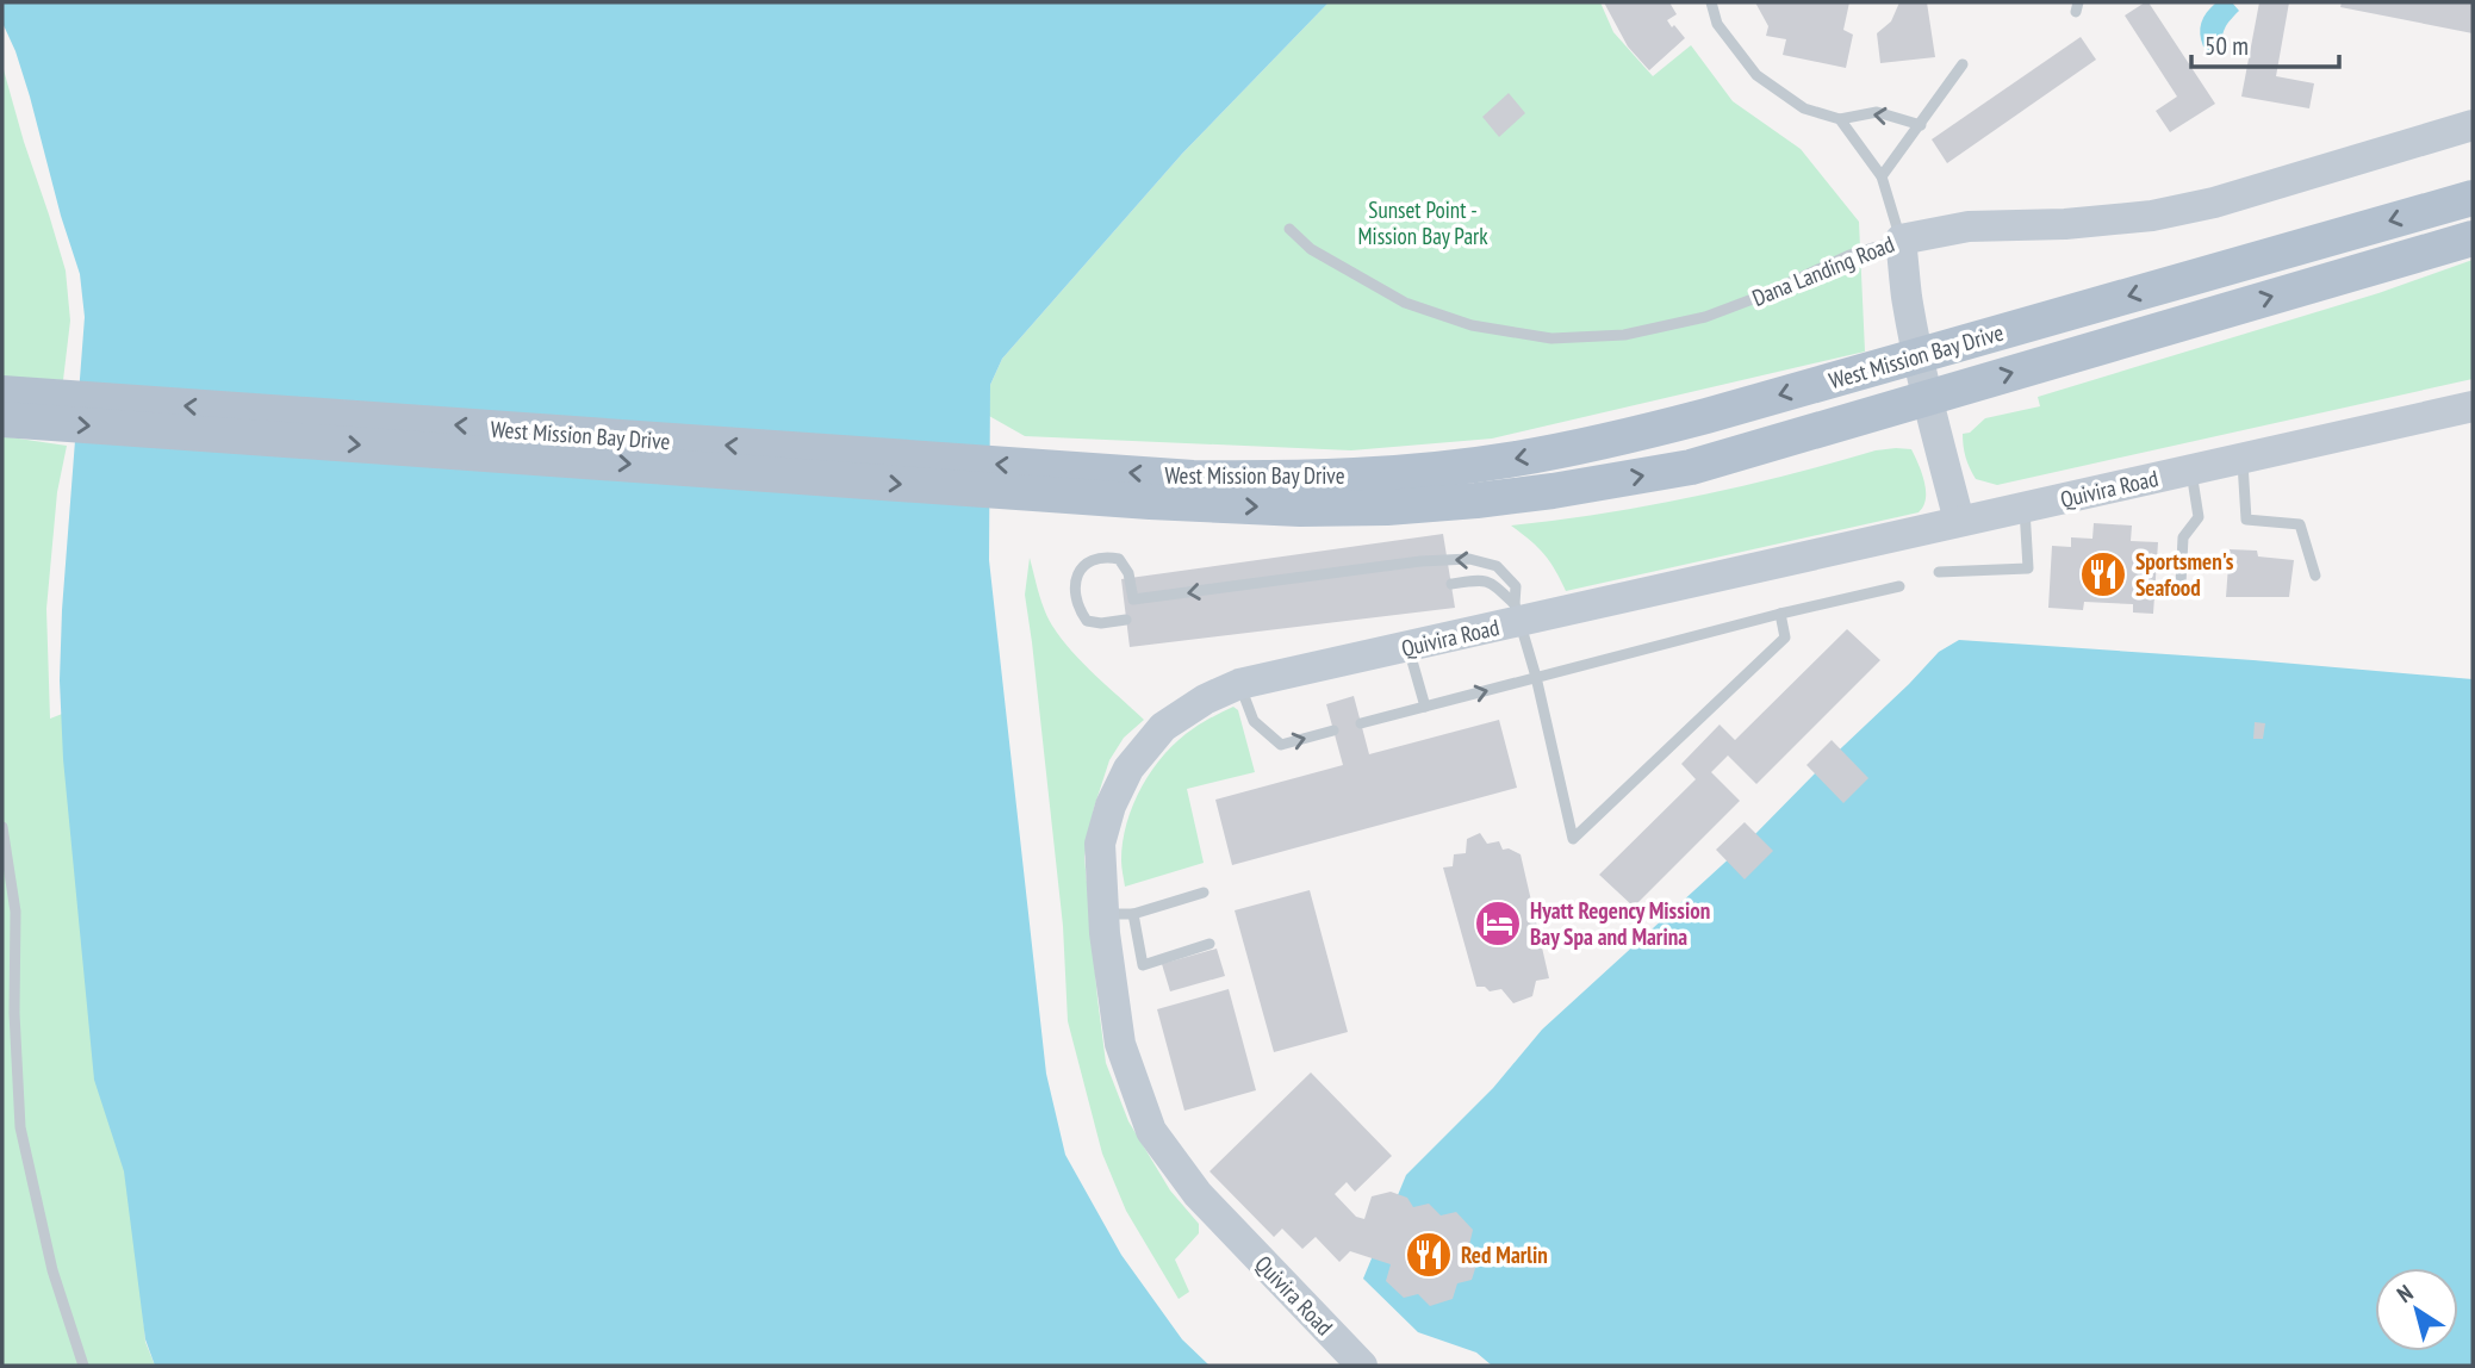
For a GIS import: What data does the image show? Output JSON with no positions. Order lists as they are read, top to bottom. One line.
{"streets":{"main road":["West Mission Bay Drive"],"street":["Dana Landing Road","Quivira Road"]},"parks":["Sunset Point - Mission Bay Park"],"places":{"restaurant":["Sportsmen's Seafood","Red Marlin"],"hotel":["Hyatt Regency Mission Bay Spa and Marina"]},"scale_bar":"50 m","north":"top left"}
